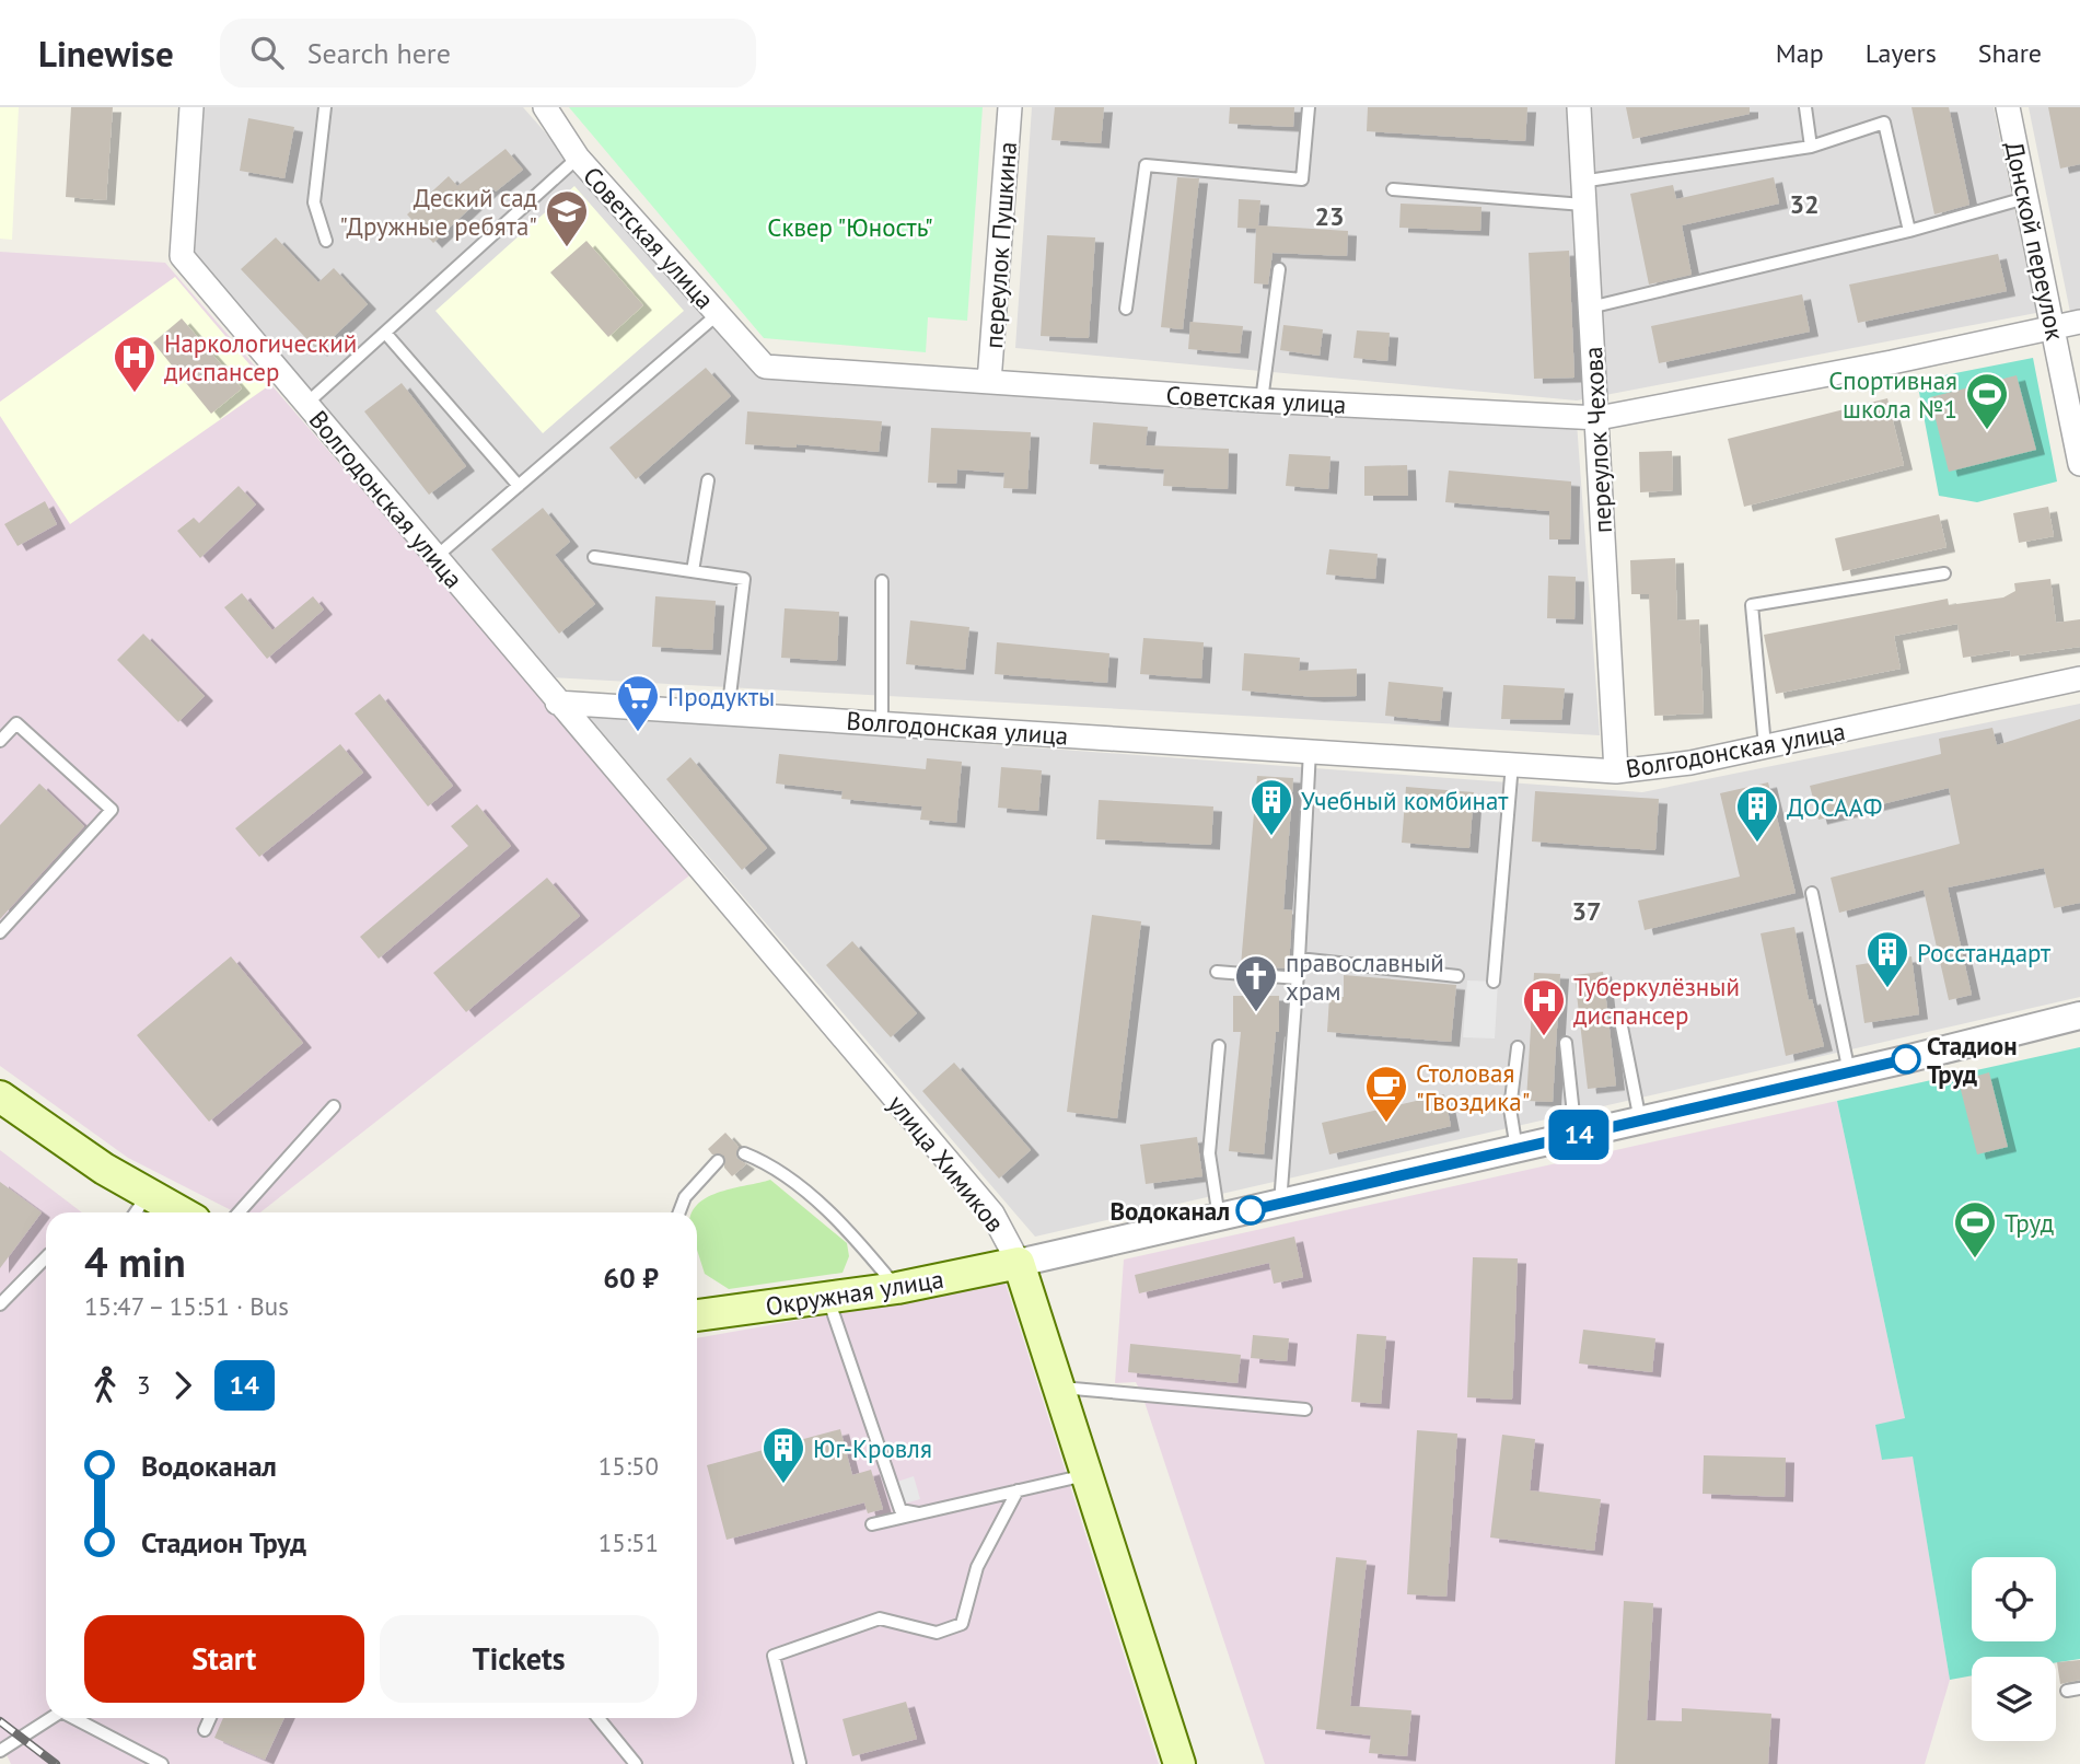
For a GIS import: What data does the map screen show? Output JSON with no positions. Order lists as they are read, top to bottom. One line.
{"streets":{"main road":["улица Химиков","Окружная улица"],"street":["Советская улица","Донской переулок","переулок Пушкина","переулок Чехова","Волгодонская улица"]},"crossings":[["Советская улица","Донской переулок"],["Советская улица","переулок Пушкина"],["Советская улица","переулок Чехова"],["переулок Чехова","Волгодонская улица"],["Волгодонская улица","улица Химиков"],["улица Химиков","Окружная улица"]],"districts":["32","23","37"],"parks":["Сквер \"Юность\""],"places":{"school or university":["Деский сад \"Дружные ребята\""],"hospital":["Наркологический диспансер","Туберкулёзный диспансер"],"sports":["Спортивная школа №1","Труд"],"supermarket":["Продукты"],"building":["Учебный комбинат","ДОСААФ","Росстандарт","Юг-Кровля"],"church":["православный храм"],"other":["Стадион Труд","Водоканал"],"cafe":["Столовая \"Гвоздика\""]},"lines":["bus line 14"],"page":{"header":"Linewise","search":"Search here","nav":["Map","Layers","Share"],"on_map":"14","heading":["4 min","15:47 – 15:51 · Bus","60 ₽"],"legs":["3","14"],"list":[{"name":"Водоканал","value":"15:50"},{"name":"Стадион Труд","value":"15:51"}],"buttons":["Start","Tickets"]}}
